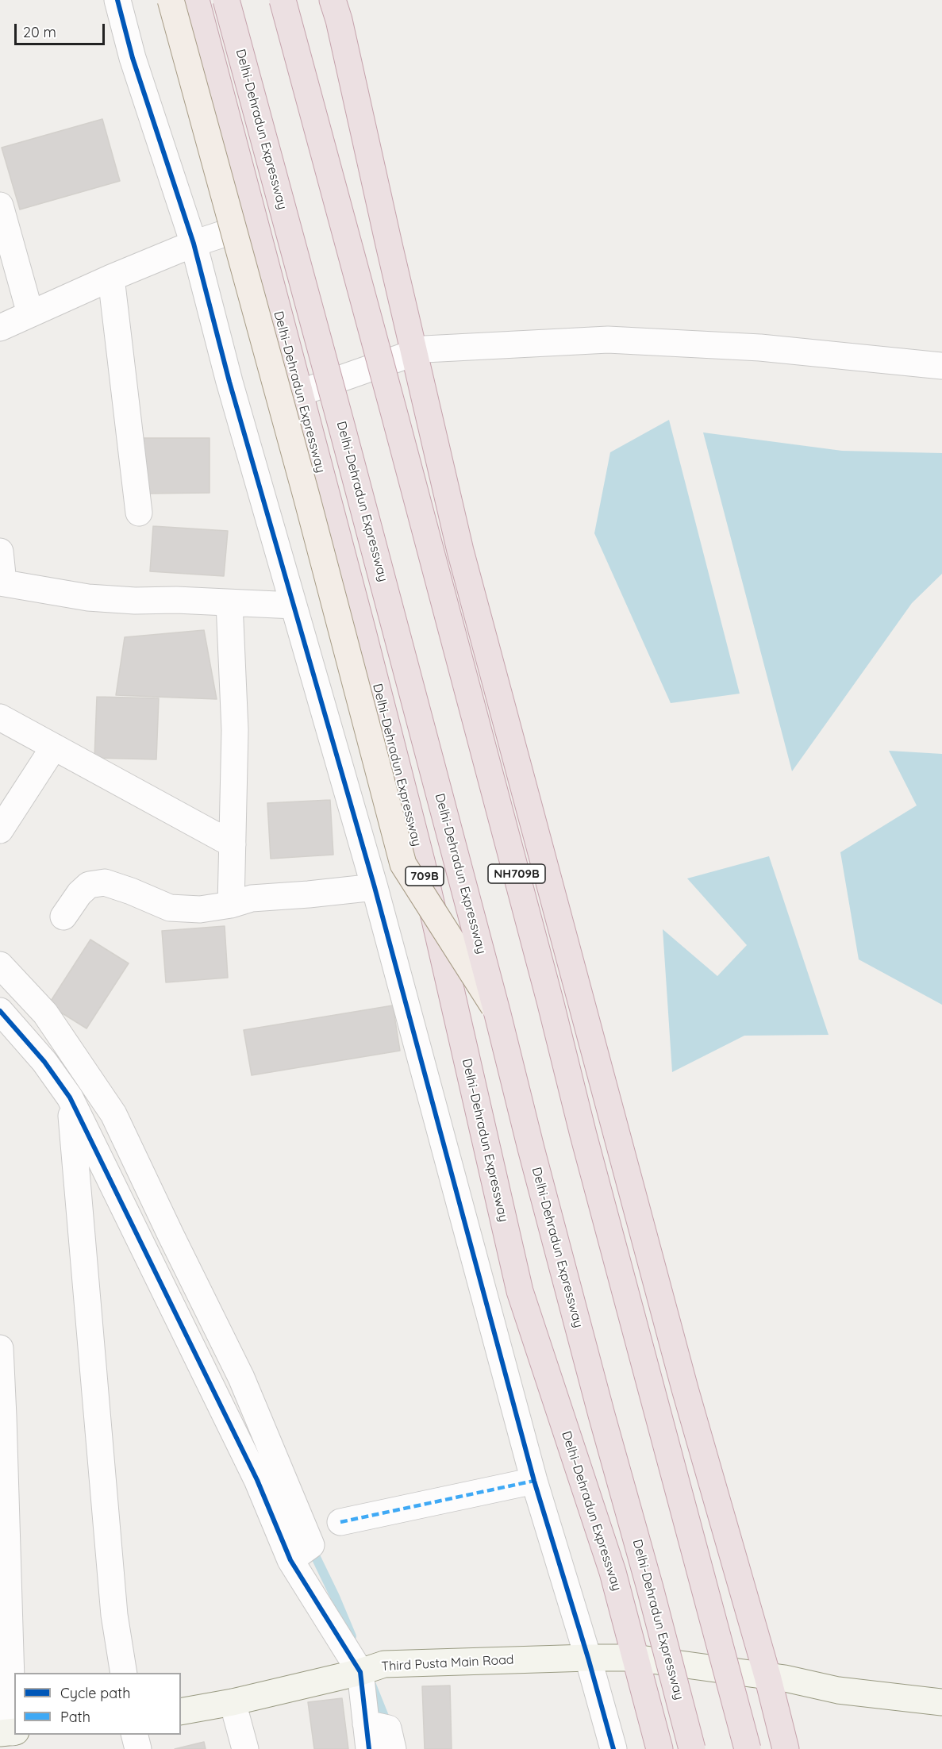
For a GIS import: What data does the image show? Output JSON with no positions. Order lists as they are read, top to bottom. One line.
{"streets":{"highway":["Delhi-Dehradun Expressway","Delhi–Dehradun Expressway","NH709B","709B"],"street":["Third Pusta Main Road"]},"crossings":[["Delhi–Dehradun Expressway","Third Pusta Main Road"]],"legend":["Cycle path","Path"],"scale_bar":"20 m"}
